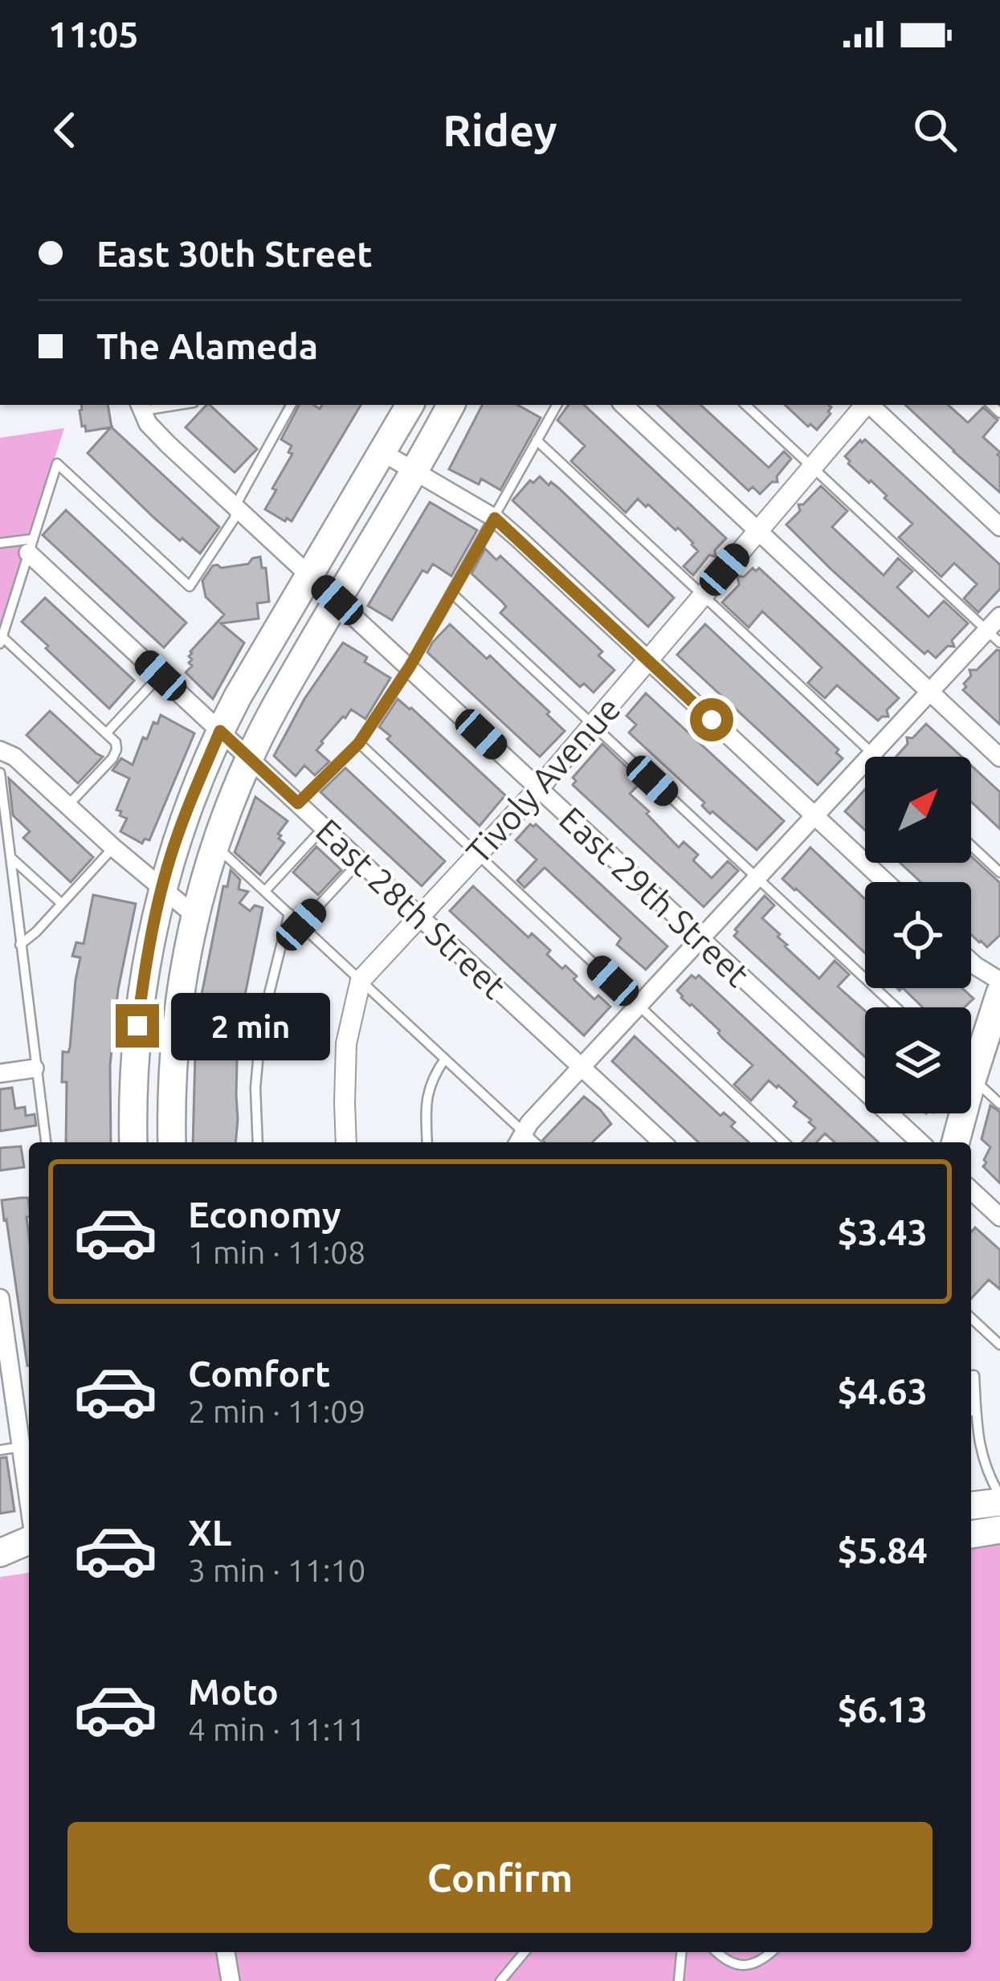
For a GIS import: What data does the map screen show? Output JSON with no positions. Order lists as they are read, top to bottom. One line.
{"streets":{"street":["Tivoly Avenue","East 29th Street","East 28th Street"]},"crossings":[["Tivoly Avenue","East 29th Street"],["Tivoly Avenue","East 28th Street"]],"north":"top right","page":{"status":"11:05","header":"Ridey","banner":["East 30th Street","The Alameda"],"bubble":"2 min","list":[{"name":"Economy","note":"1 min · 11:08","value":"$3.43"},{"name":"Comfort","note":"2 min · 11:09","value":"$4.63"},{"name":"XL","note":"3 min · 11:10","value":"$5.84"},{"name":"Moto","note":"4 min · 11:11","value":"$6.13"}],"buttons":"Confirm"}}
